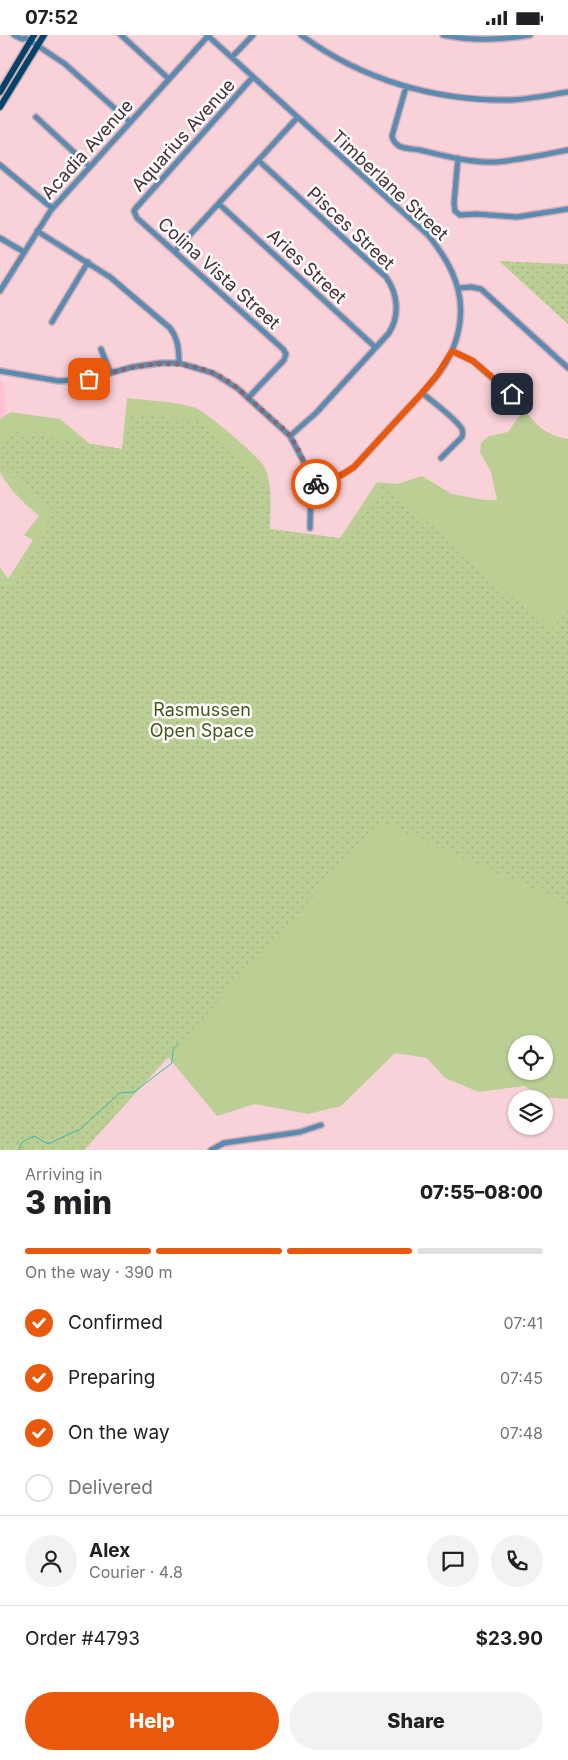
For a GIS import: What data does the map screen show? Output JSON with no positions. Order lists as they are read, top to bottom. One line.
{"streets":{"street":["Aquarius Avenue","Acadia Avenue","Timberlane Street","Pisces Street","Aries Street","Colina Vista Street"]},"crossings":[["Aquarius Avenue","Timberlane Street"],["Aquarius Avenue","Colina Vista Street"],["Acadia Avenue","Timberlane Street"],["Pisces Street","Aries Street"]],"parks":["Rasmussen Open Space"],"page":{"status":"07:52","heading":["3 min","Arriving in","07:55–08:00"],"panel":["Alex","Courier · 4.8","Order #4793","$23.90"],"bar":"On the way · 390 m","list":[["Confirmed","07:41"],["Preparing","07:45"],["On the way","07:48"],"Delivered"],"buttons":["Help","Share"]}}
